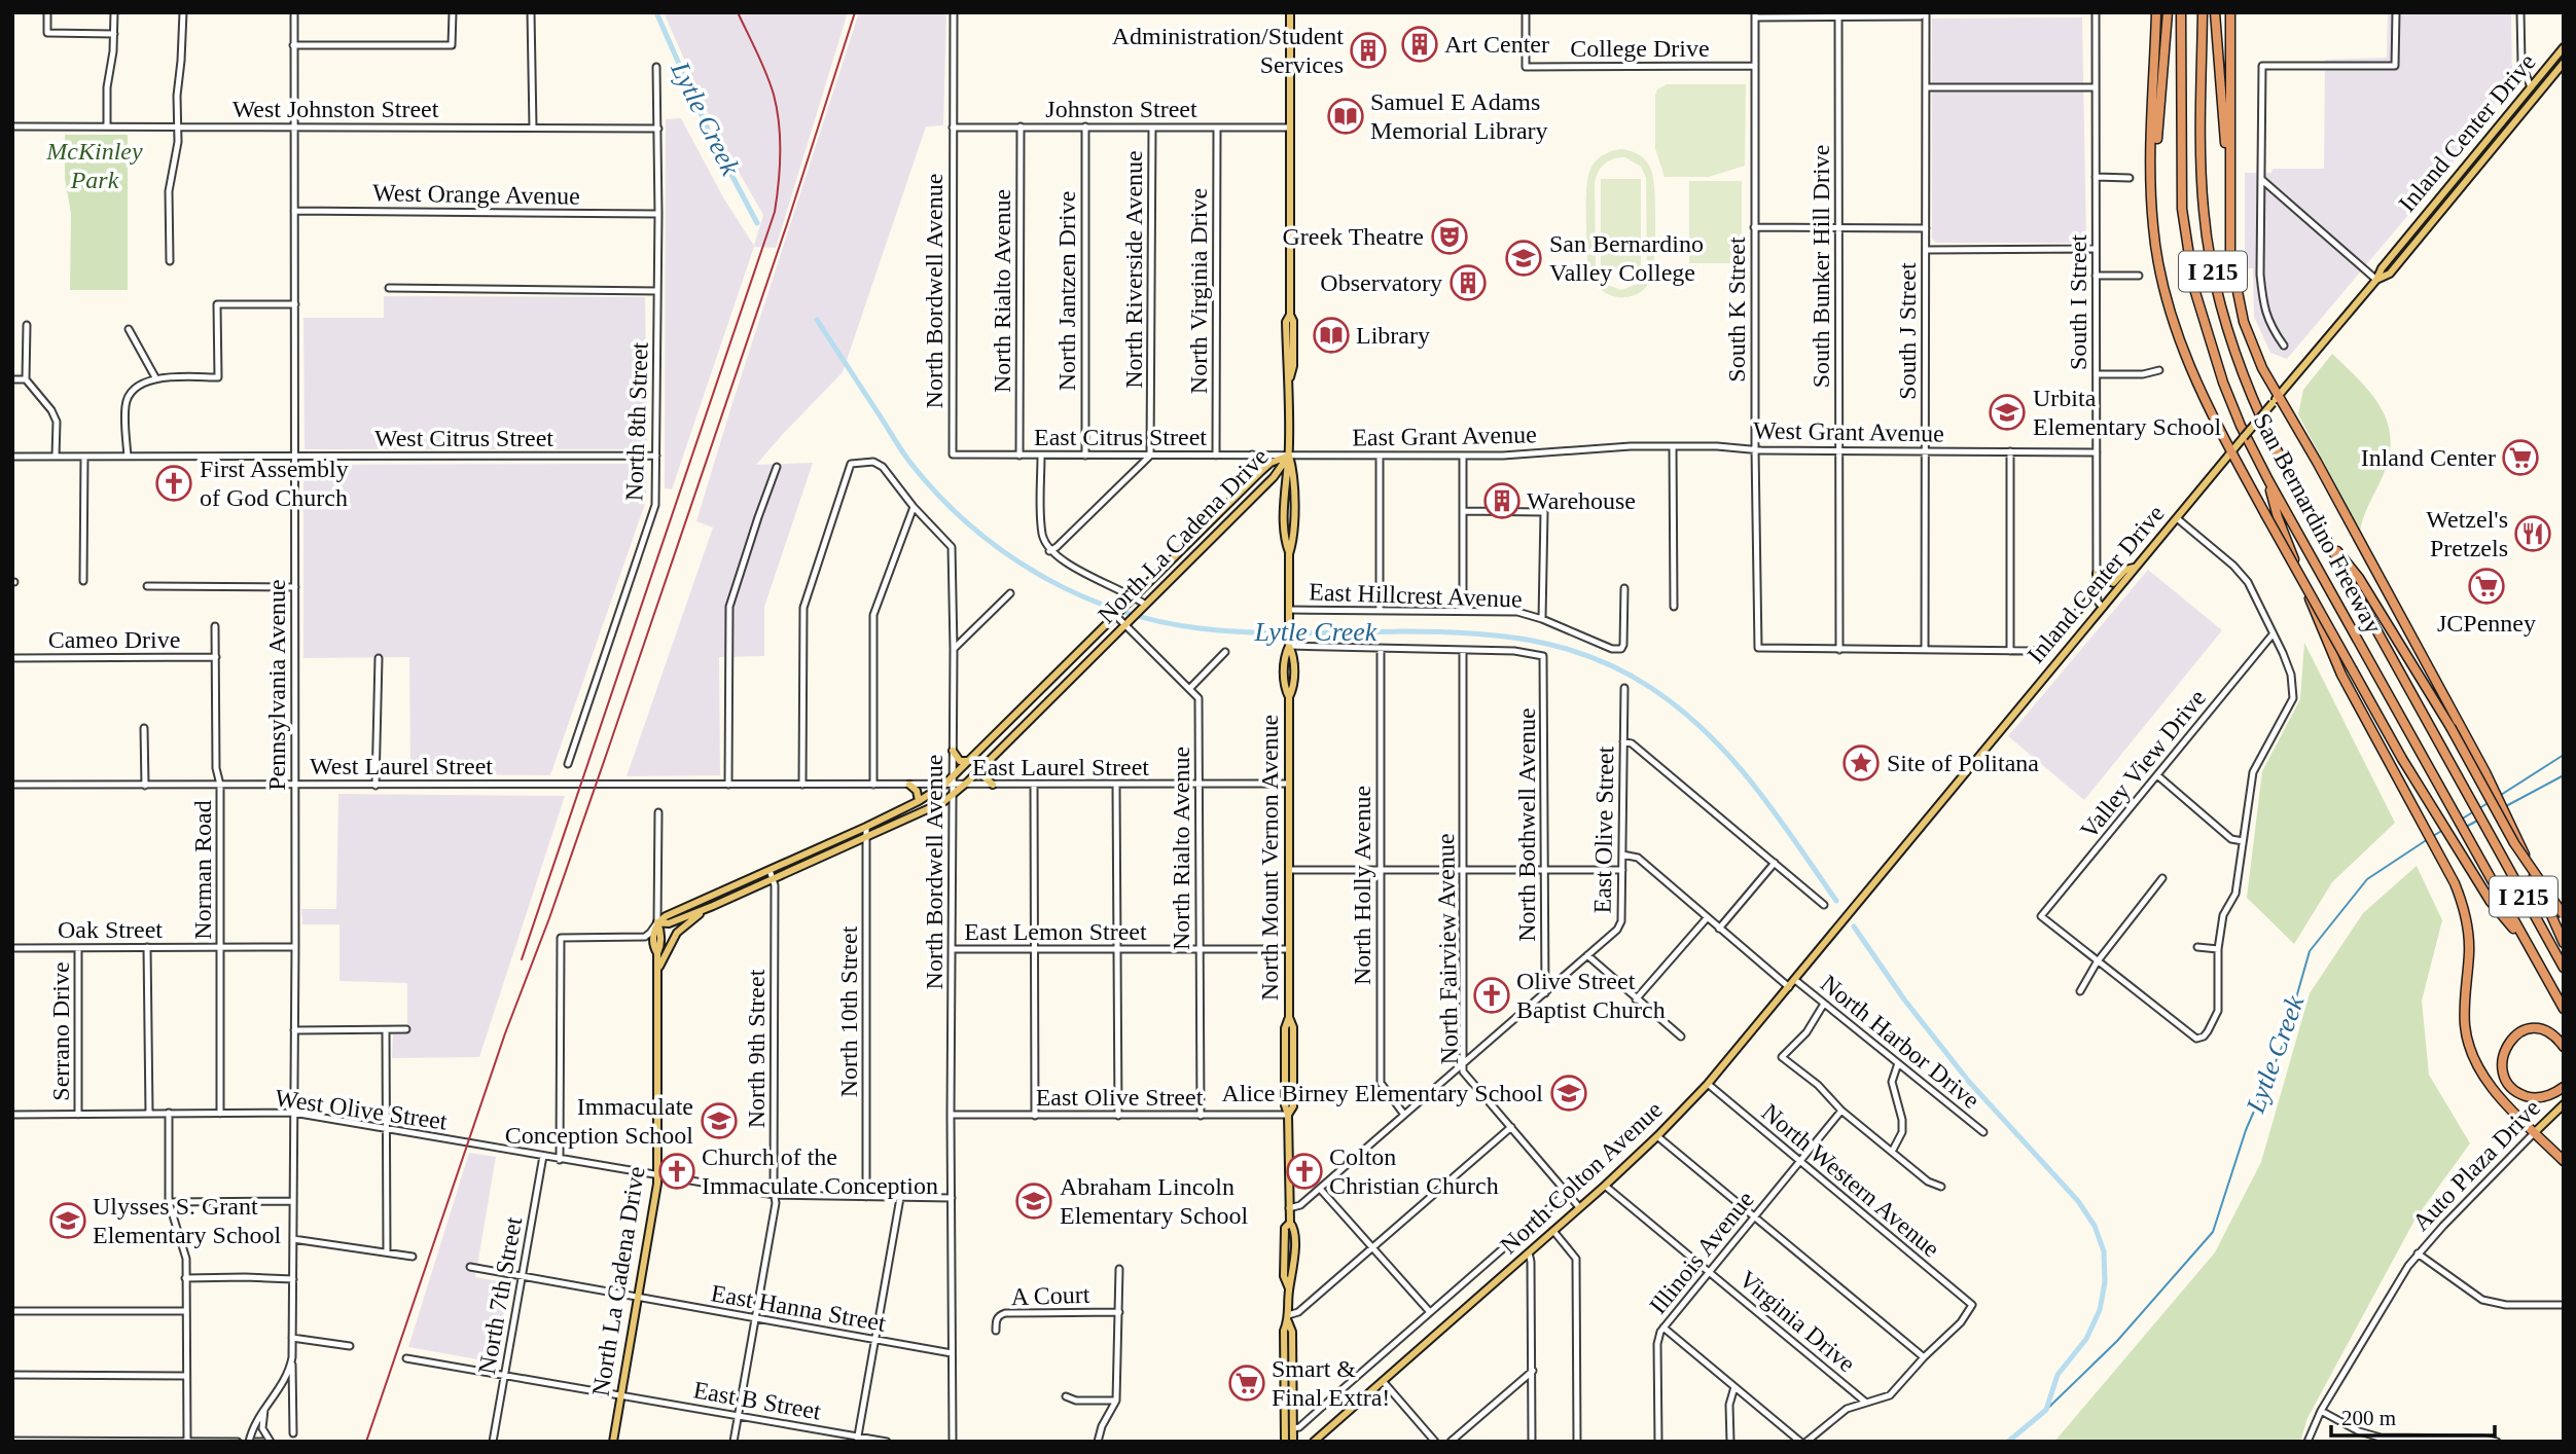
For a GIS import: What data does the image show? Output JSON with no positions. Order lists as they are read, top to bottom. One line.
{"streets":{"highway":["I 215","San Bernardino Freeway"],"main road":["Inland Center Drive","North La Cadena Drive","North Mount Vernon Avenue","Auto Plaza Drive","North Colton Avenue"],"street":["College Drive","West Johnston Street","Johnston Street","West Orange Avenue","South Bunker Hill Drive","North Riverside Avenue","North Bordwell Avenue","North Rialto Avenue","North Jantzen Drive","North Virginia Drive","South I Street","South K Street","South J Street","North 8th Street","West Grant Avenue","East Grant Avenue","East Citrus Street","West Citrus Street","East Hillcrest Avenue","Cameo Drive","Pennsylvania Avenue","Valley View Drive","West Laurel Street","East Laurel Street","North Bothwell Avenue","East Olive Street","Norman Road","North Holly Avenue","Oak Street","East Lemon Street","North Fairview Avenue","North 10th Street","Serrano Drive","North Harbor Drive","North 9th Street","West Olive Street","North Western Avenue","Illinois Avenue","North 7th Street","A Court","East Hanna Street","Virginia Drive","East B Street"]},"crossings":[["College Drive","South K Street"],["West Johnston Street","North 8th Street"],["West Johnston Street","Pennsylvania Avenue"],["Johnston Street","North Riverside Avenue"],["Johnston Street","North Bordwell Avenue"],["Johnston Street","North Rialto Avenue"],["Johnston Street","North Jantzen Drive"],["Johnston Street","North Virginia Drive"],["Johnston Street","North Mount Vernon Avenue"],["Inland Center Drive","South I Street"],["Inland Center Drive","North Colton Avenue"],["West Orange Avenue","North 8th Street"],["West Orange Avenue","Pennsylvania Avenue"],["South Bunker Hill Drive","South K Street"],["South Bunker Hill Drive","West Grant Avenue"],["North Riverside Avenue","East Citrus Street"],["North Bordwell Avenue","East Citrus Street"],["North Bordwell Avenue","North La Cadena Drive"],["North Bordwell Avenue","East Laurel Street"],["North Bordwell Avenue","East Olive Street"],["North Bordwell Avenue","East Lemon Street"],["North Bordwell Avenue","East Hanna Street"],["North Rialto Avenue","East Citrus Street"],["North Rialto Avenue","North La Cadena Drive"],["North Rialto Avenue","East Laurel Street"],["North Rialto Avenue","East Olive Street"],["North Rialto Avenue","East Lemon Street"],["North Jantzen Drive","East Citrus Street"],["North Virginia Drive","East Citrus Street"],["South I Street","West Grant Avenue"],["South K Street","West Grant Avenue"],["South J Street","West Grant Avenue"],["North 8th Street","West Citrus Street"],["West Grant Avenue","East Grant Avenue"],["East Grant Avenue","East Citrus Street"],["East Grant Avenue","North La Cadena Drive"],["East Grant Avenue","North Mount Vernon Avenue"],["East Citrus Street","North La Cadena Drive"],["East Citrus Street","North Mount Vernon Avenue"],["West Citrus Street","Pennsylvania Avenue"],["North La Cadena Drive","East Laurel Street"],["North La Cadena Drive","North Mount Vernon Avenue"],["North La Cadena Drive","North 10th Street"],["North La Cadena Drive","North 9th Street"],["North La Cadena Drive","West Olive Street"],["North La Cadena Drive","East Hanna Street"],["North La Cadena Drive","East B Street"],["East Hillcrest Avenue","North Bothwell Avenue"],["East Hillcrest Avenue","North Mount Vernon Avenue"],["East Hillcrest Avenue","North Holly Avenue"],["East Hillcrest Avenue","North Fairview Avenue"],["Cameo Drive","Norman Road"],["Pennsylvania Avenue","West Laurel Street"],["Pennsylvania Avenue","Oak Street"],["Pennsylvania Avenue","West Olive Street"],["West Laurel Street","East Laurel Street"],["West Laurel Street","Norman Road"],["East Laurel Street","North Mount Vernon Avenue"],["North Bothwell Avenue","East Olive Street"],["East Olive Street","North Mount Vernon Avenue"],["East Olive Street","North Holly Avenue"],["East Olive Street","North Fairview Avenue"],["North Mount Vernon Avenue","East Lemon Street"],["North Mount Vernon Avenue","North Colton Avenue"],["Norman Road","Oak Street"],["Norman Road","West Olive Street"],["Oak Street","Serrano Drive"],["North Fairview Avenue","North Colton Avenue"],["Serrano Drive","West Olive Street"],["North Harbor Drive","North Colton Avenue"],["North 9th Street","East Hanna Street"],["North 9th Street","East B Street"],["West Olive Street","North 7th Street"],["North Colton Avenue","North Western Avenue"],["North Colton Avenue","Virginia Drive"],["North Western Avenue","Illinois Avenue"],["Illinois Avenue","Virginia Drive"],["North 7th Street","East Hanna Street"],["North 7th Street","East B Street"]],"water":["Lytle Creek"],"parks":["McKinley Park"],"places":{"building":["Art Center","Administration/Student Services","Observatory","Warehouse"],"library":["Samuel E Adams Memorial Library","Library"],"theatre":["Greek Theatre"],"school or university":["San Bernardino Valley College","Urbita Elementary School","Alice Birney Elementary School","Immaculate Conception School","Abraham Lincoln Elementary School","Ulysses S. Grant Elementary School"],"supermarket":["Inland Center","JCPenney","Smart & Final Extra!"],"church":["First Assembly of God Church","Olive Street Baptist Church","Church of the Immaculate Conception","Colton Christian Church"],"restaurant":["Wetzel's Pretzels"],"place":["Site of Politana"]},"scale_bar":"200 m"}
